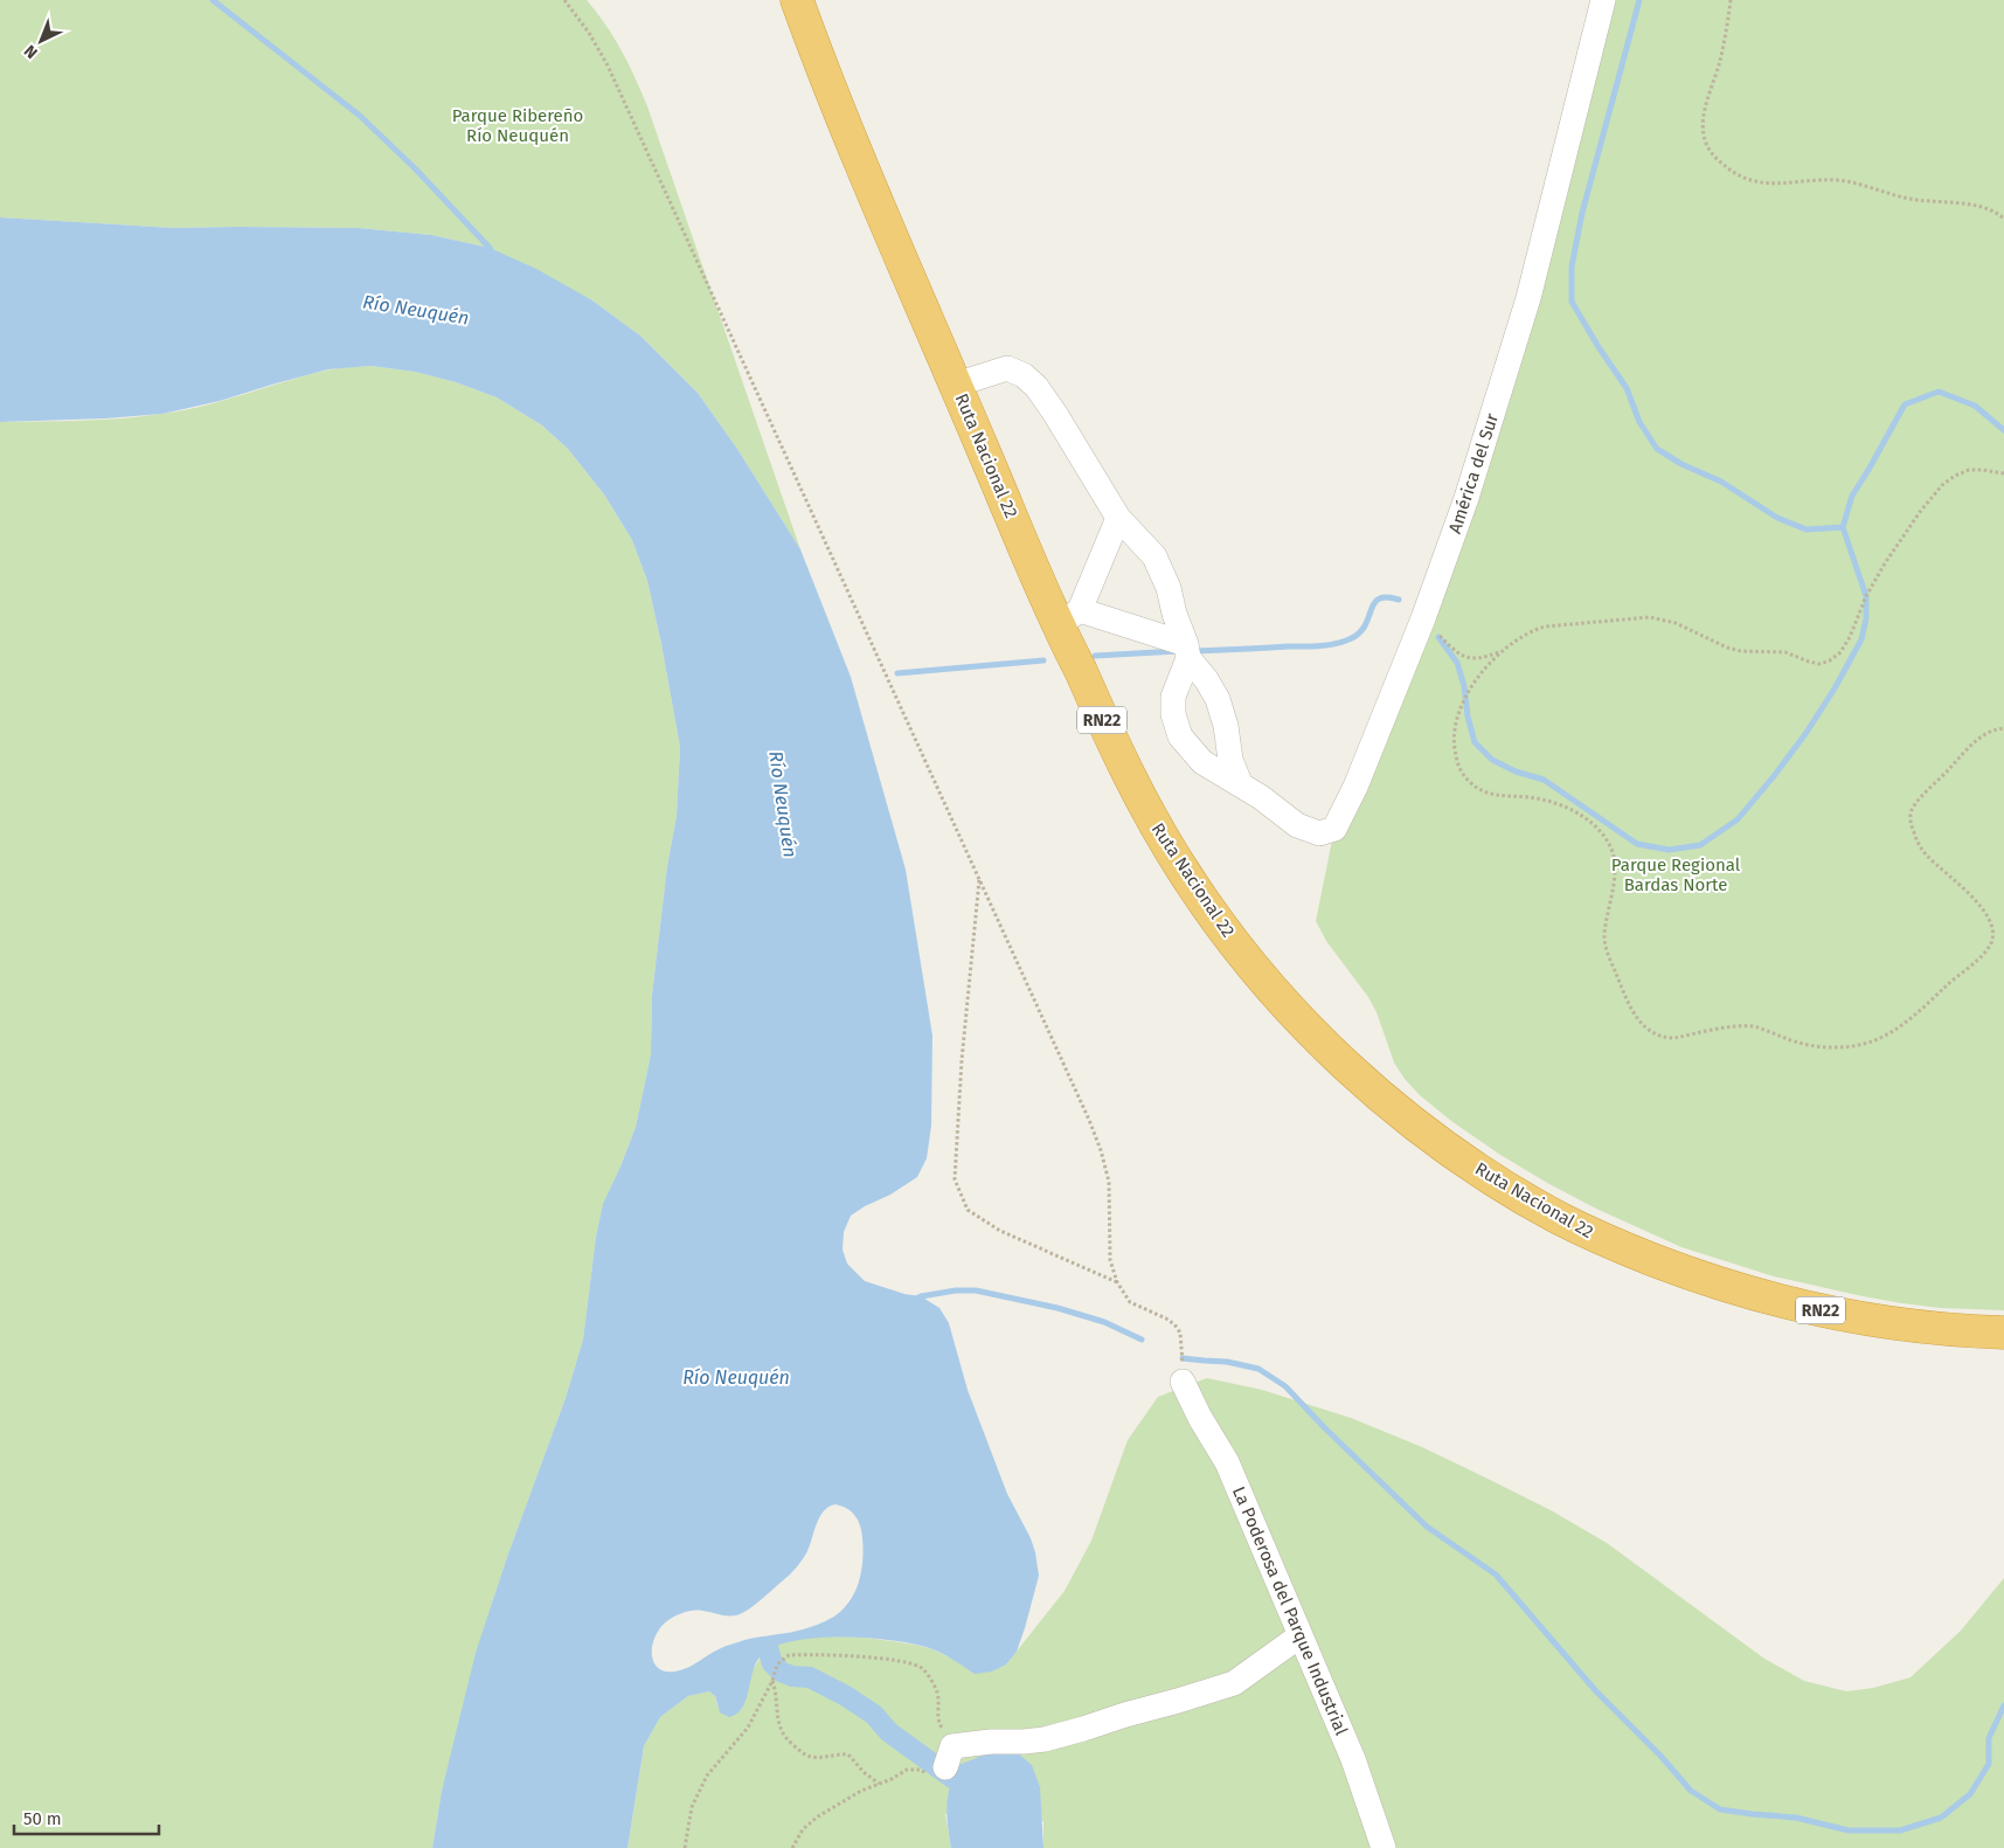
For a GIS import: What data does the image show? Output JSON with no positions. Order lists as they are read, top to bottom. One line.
{"streets":{"highway":["Ruta Nacional 22","RN22"],"street":["América del Sur","La Poderosa del Parque Industrial"]},"water":["Río Neuquén"],"parks":["Parque Ribereño Río Neuquén","Parque Regional Bardas Norte"],"scale_bar":"50 m","north":"bottom left"}
